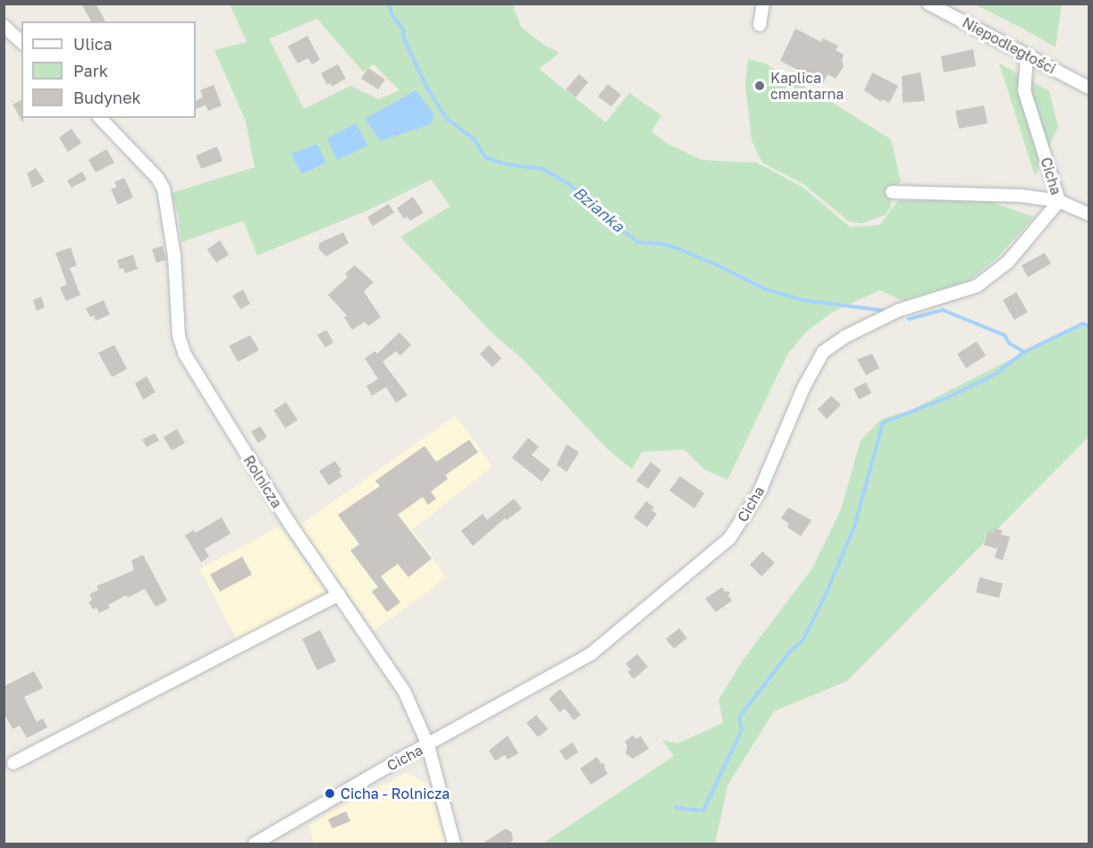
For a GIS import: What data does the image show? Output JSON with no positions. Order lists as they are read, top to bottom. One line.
{"streets":{"street":["Niepodległości","Cicha","Rolnicza"]},"crossings":[["Niepodległości","Cicha"],["Cicha","Rolnicza"]],"water":["Bzianka"],"places":["Kaplica cmentarna","Cicha - Rolnicza"],"legend":["Ulica","Park","Budynek"]}
